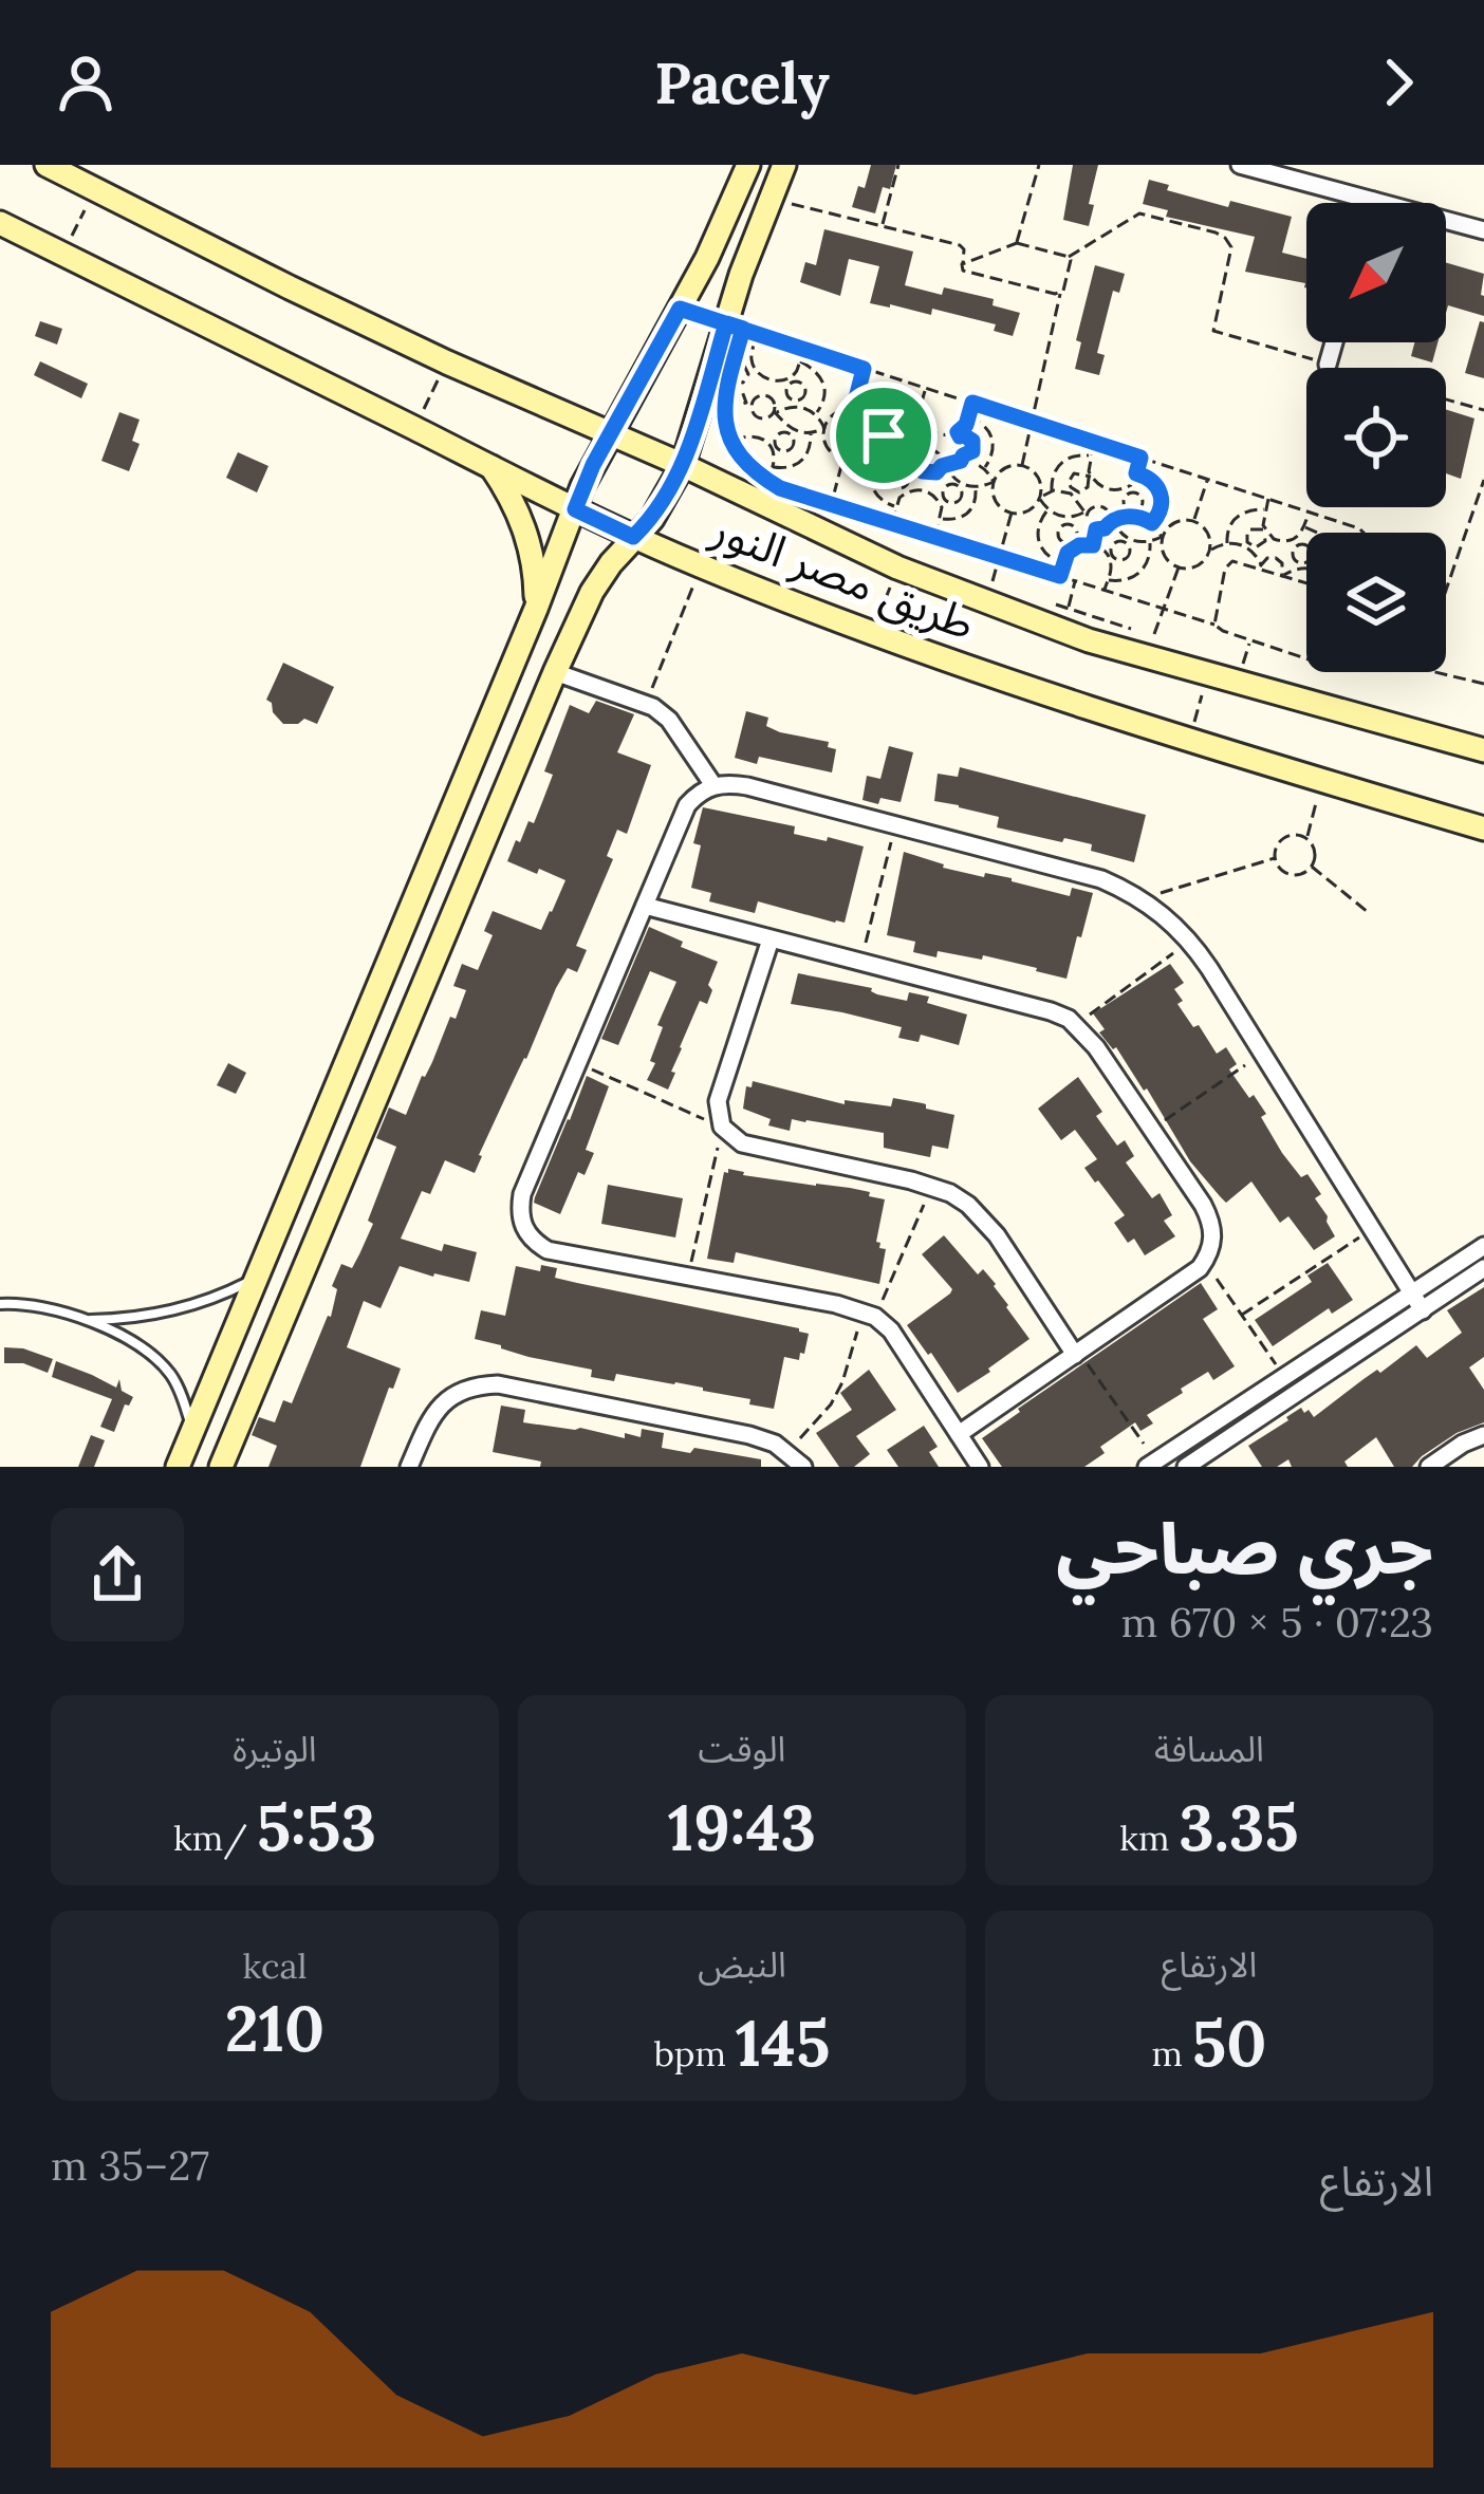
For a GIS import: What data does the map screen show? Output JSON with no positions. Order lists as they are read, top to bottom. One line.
{"streets":{"street":["طريق مصر النور"]},"north":"bottom left","page":{"header":"Pacely","heading":["جري صباحي","07:23 · 5 × 670 m"],"stats":[["المسافة","3.35 km"],["الوقت","19:43"],["الوتيرة","5:53 /km"],["الارتفاع","50 m"],["النبض","145 bpm"],["kcal","210"]],"chart":["الارتفاع","27–35 m"]}}
